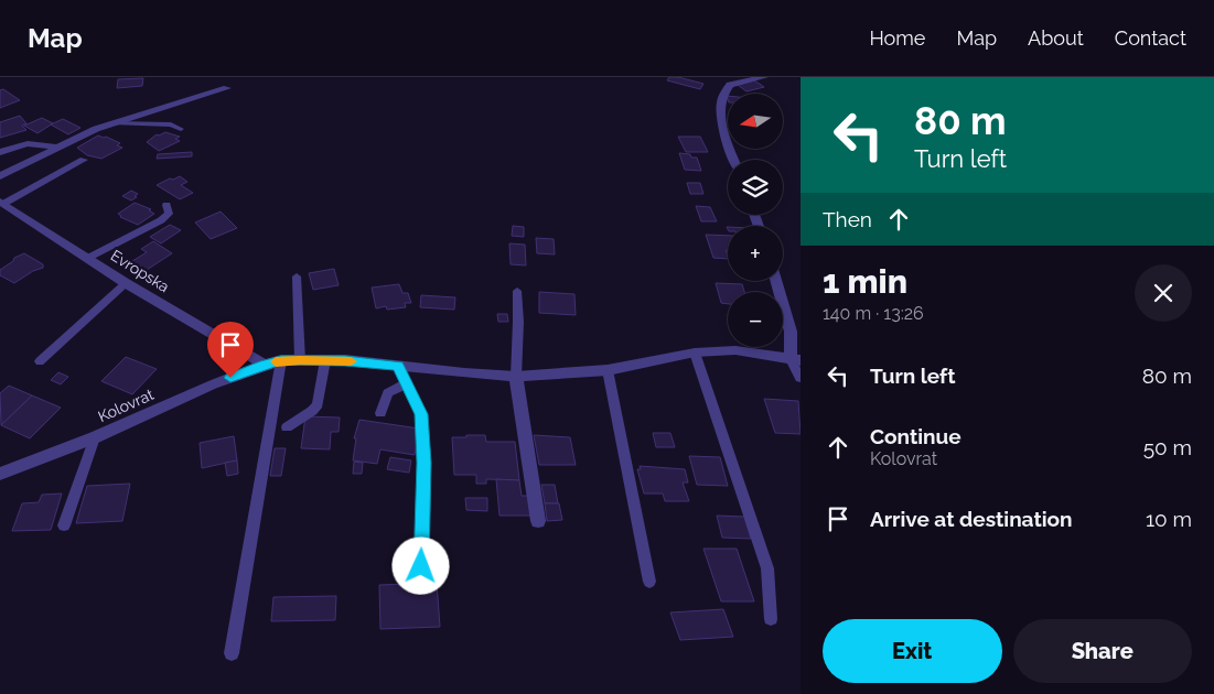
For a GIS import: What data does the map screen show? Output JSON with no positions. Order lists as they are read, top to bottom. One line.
{"streets":{"street":["Evropska","Kolovrat"]},"crossings":[["Evropska","Kolovrat"]],"north":"left","page":{"header":"Map","nav":["Home","Map","About","Contact"],"turn":["80 m","Turn left"],"map_buttons":["+","−"],"then":"Then","heading":["1 min","140 m · 13:26"],"list":[{"name":"Turn left","value":"80 m"},{"name":"Continue","note":"Kolovrat","value":"50 m"},{"name":"Arrive at destination","value":"10 m"}],"buttons":["Exit","Share"]}}
